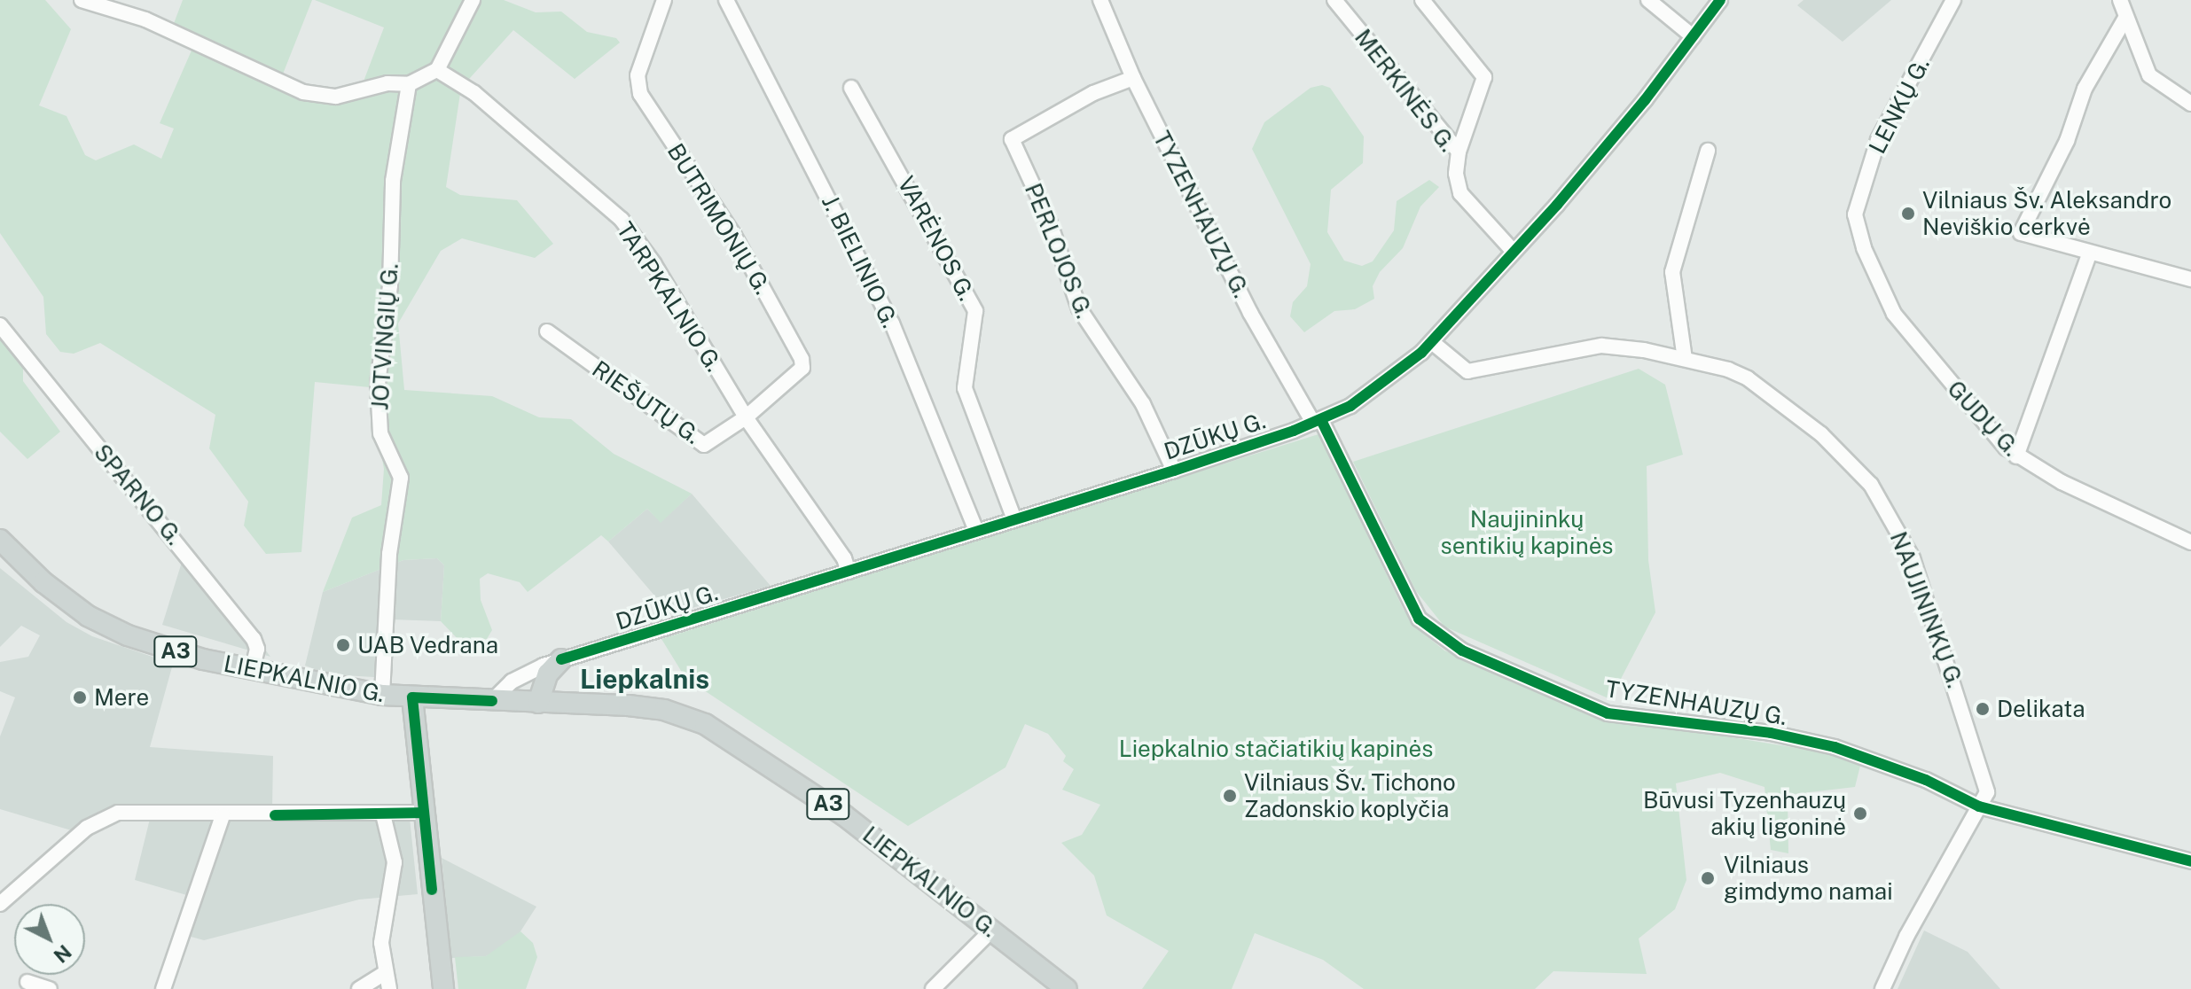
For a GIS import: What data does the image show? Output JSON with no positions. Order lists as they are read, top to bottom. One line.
{"streets":{"main road":["A3","LIEPKALNIO G."],"street":["MERKINĖS G.","LENKŲ G.","TYZENHAUZŲ G.","BUTRIMONIŲ G.","VARĖNOS G.","PERLOJOS G.","J. BIELINIO G.","TARPKALNIO G.","JOTVINGIŲ G.","RIEŠUTŲ G.","GUDŲ G.","DZŪKŲ G.","SPARNO G.","NAUJININKŲ G."]},"crossings":[["MERKINĖS G.","DZŪKŲ G."],["LENKŲ G.","GUDŲ G."],["TYZENHAUZŲ G.","PERLOJOS G."],["TYZENHAUZŲ G.","DZŪKŲ G."],["TYZENHAUZŲ G.","NAUJININKŲ G."],["BUTRIMONIŲ G.","TARPKALNIO G."],["BUTRIMONIŲ G.","RIEŠUTŲ G."],["VARĖNOS G.","DZŪKŲ G."],["PERLOJOS G.","DZŪKŲ G."],["J. BIELINIO G.","DZŪKŲ G."],["TARPKALNIO G.","RIEŠUTŲ G."],["TARPKALNIO G.","DZŪKŲ G."],["JOTVINGIŲ G.","LIEPKALNIO G."],["DZŪKŲ G.","NAUJININKŲ G."],["DZŪKŲ G.","LIEPKALNIO G."],["SPARNO G.","LIEPKALNIO G."]],"districts":["Liepkalnis"],"parks":["Naujininkų sentikių kapinės","Liepkalnio stačiatikių kapinės"],"places":["Vilniaus Šv. Aleksandro Neviškio cerkvė","UAB Vedrana","Mere","Delikata","Vilniaus Šv. Tichono Zadonskio koplyčia","Būvusi Tyzenhauzų akių ligoninė","Vilniaus gimdymo namai"],"north":"bottom right"}
